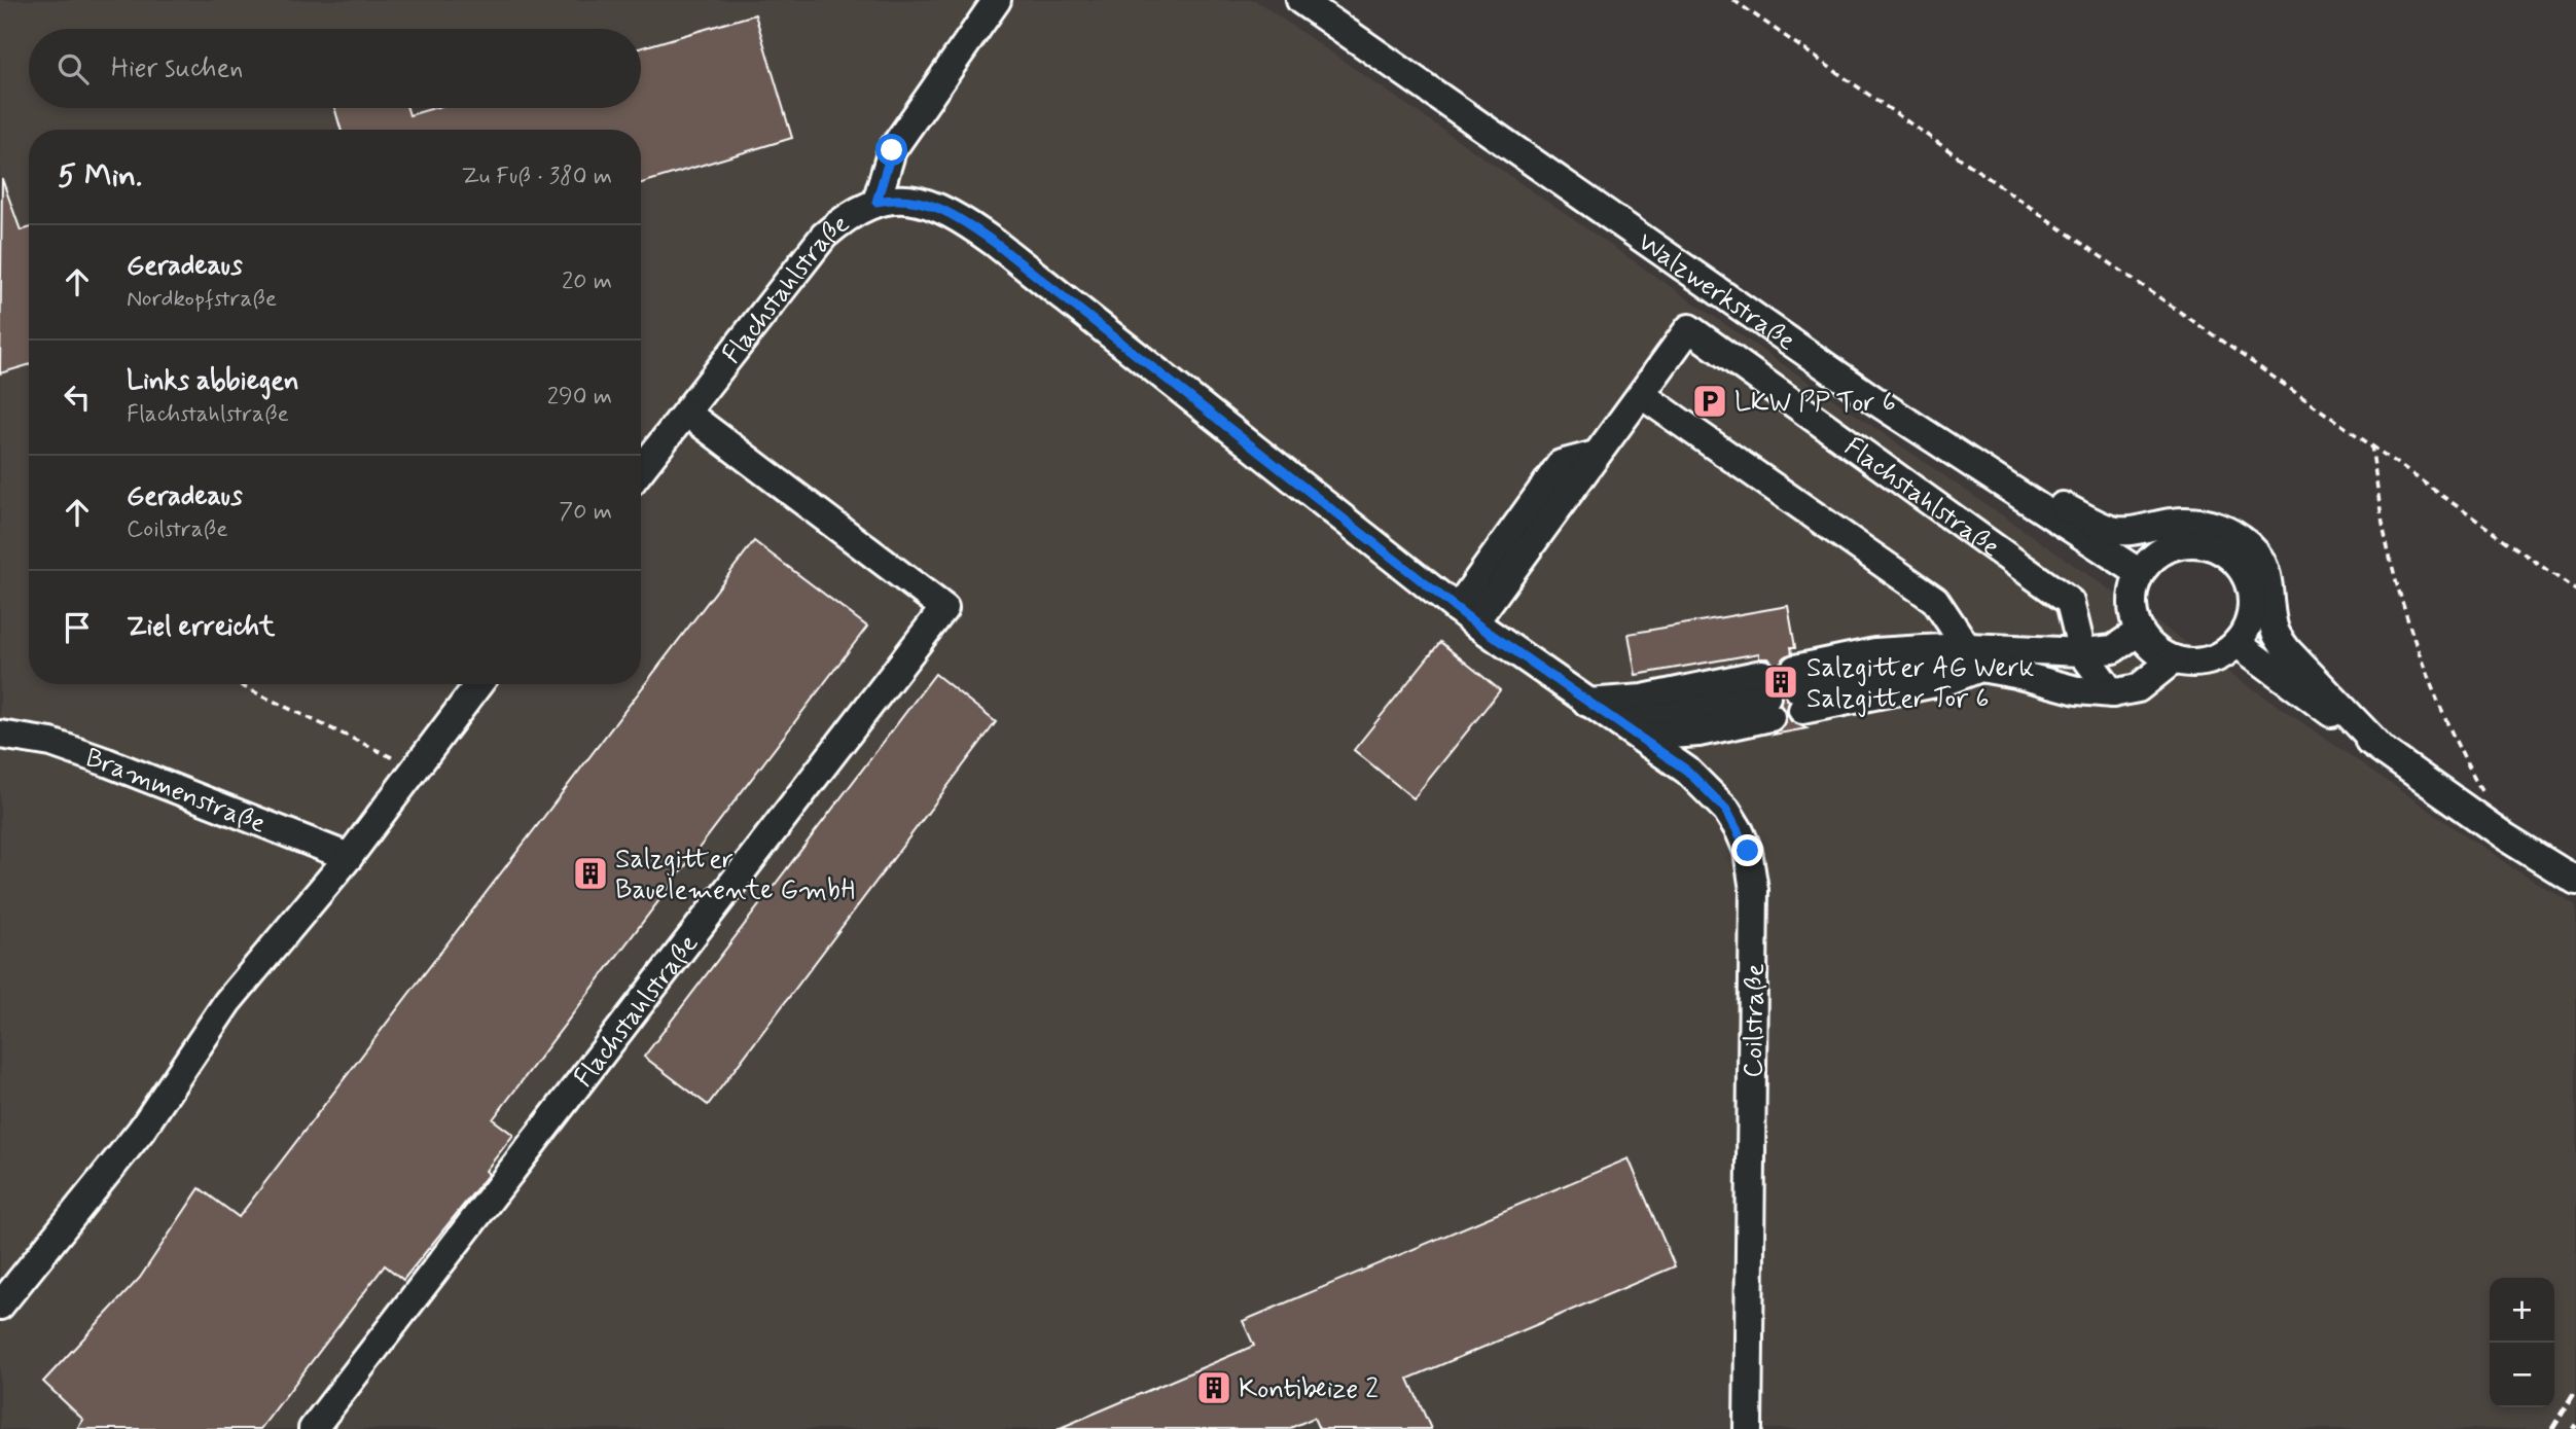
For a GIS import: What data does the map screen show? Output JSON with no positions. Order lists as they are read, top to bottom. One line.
{"streets":{"street":["Flachstahlstraße","Walzwerkstraße","Brammenstraße","Coilstraße"]},"crossings":[["Flachstahlstraße","Coilstraße"]],"places":{"parking":["LKW PP Tor 6"],"building":["Salzgitter AG Werk Salzgitter Tor 6","Salzgitter Bauelemente GmbH","Kontibeize 2"]},"page":{"search":"Hier suchen","heading":["5 Min.","Zu Fuß · 380 m"],"list":[["Geradeaus","Nordkopfstraße","20 m"],["Links abbiegen","Flachstahlstraße","290 m"],["Geradeaus","Coilstraße","70 m"],"Ziel erreicht"],"map_buttons":["+","−"]}}
